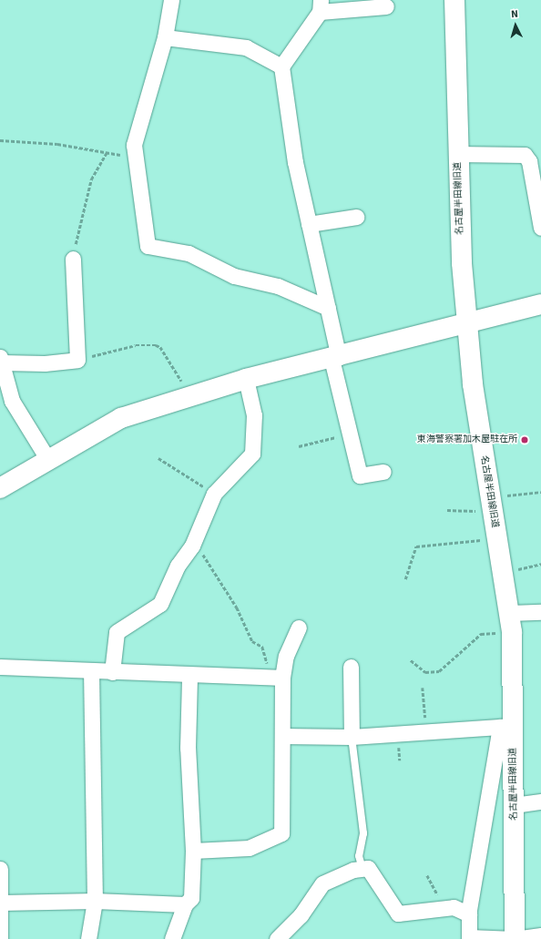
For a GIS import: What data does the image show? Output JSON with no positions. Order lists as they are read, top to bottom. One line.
{"streets":{"street":["名古屋半田線旧道"]},"places":["東海警察署加木屋駐在所"],"north":"top"}
